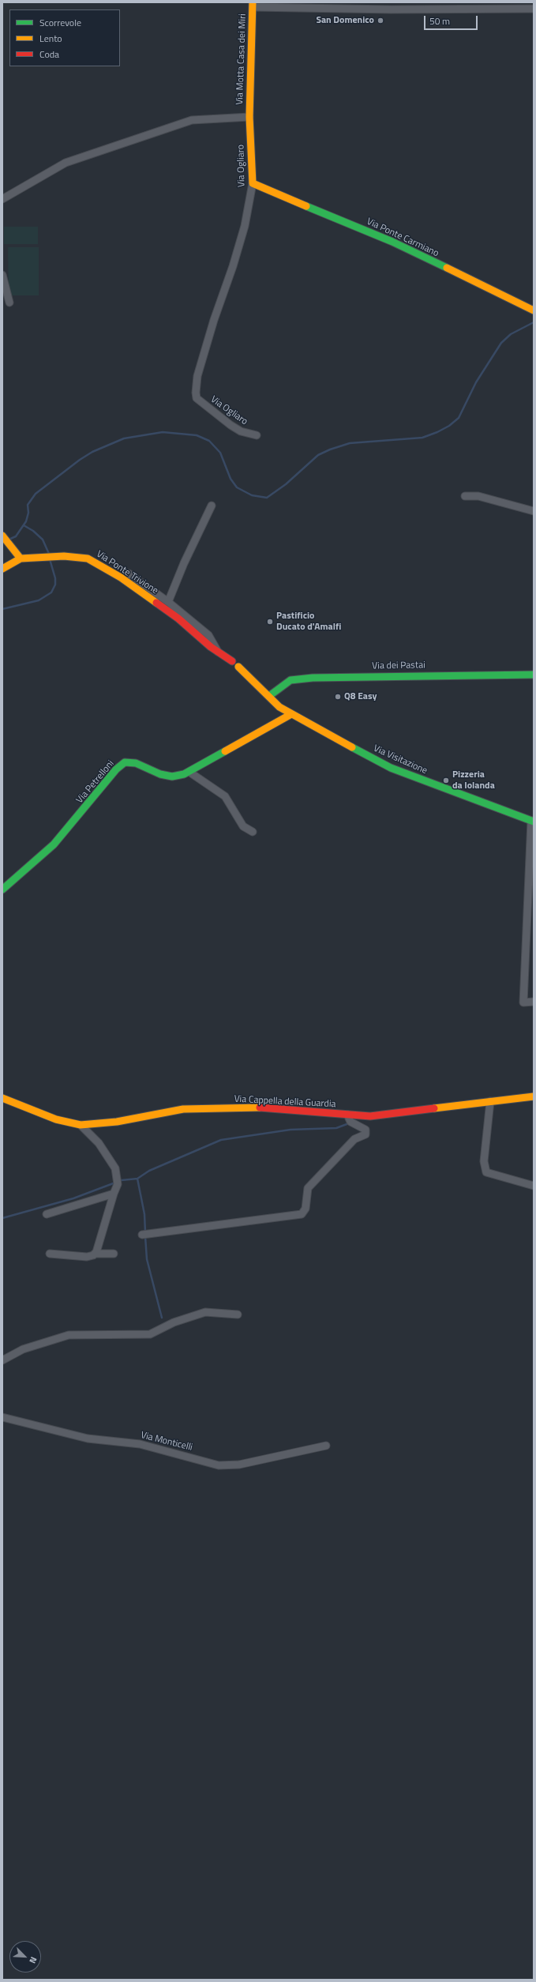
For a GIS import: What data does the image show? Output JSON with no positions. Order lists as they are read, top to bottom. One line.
{"streets":{"street":["Via Motta Casa dei Miri","Via Ogliaro","Via Ponte Carmiano","Via Ponte Trivione","Via dei Pastai","Via Visitazione","Via Petrelloni","Via Cappella della Guardia","Via Monticelli"]},"crossings":[["Via Motta Casa dei Miri","Via Ogliaro"],["Via Ogliaro","Via Ponte Carmiano"],["Via dei Pastai","Via Visitazione"],["Via Visitazione","Via Petrelloni"]],"places":["San Domenico","Pastificio Ducato d'Amalfi","Q8 Easy","Pizzeria da Iolanda"],"legend":["Scorrevole","Lento","Coda"],"scale_bar":"50 m","north":"bottom right"}
